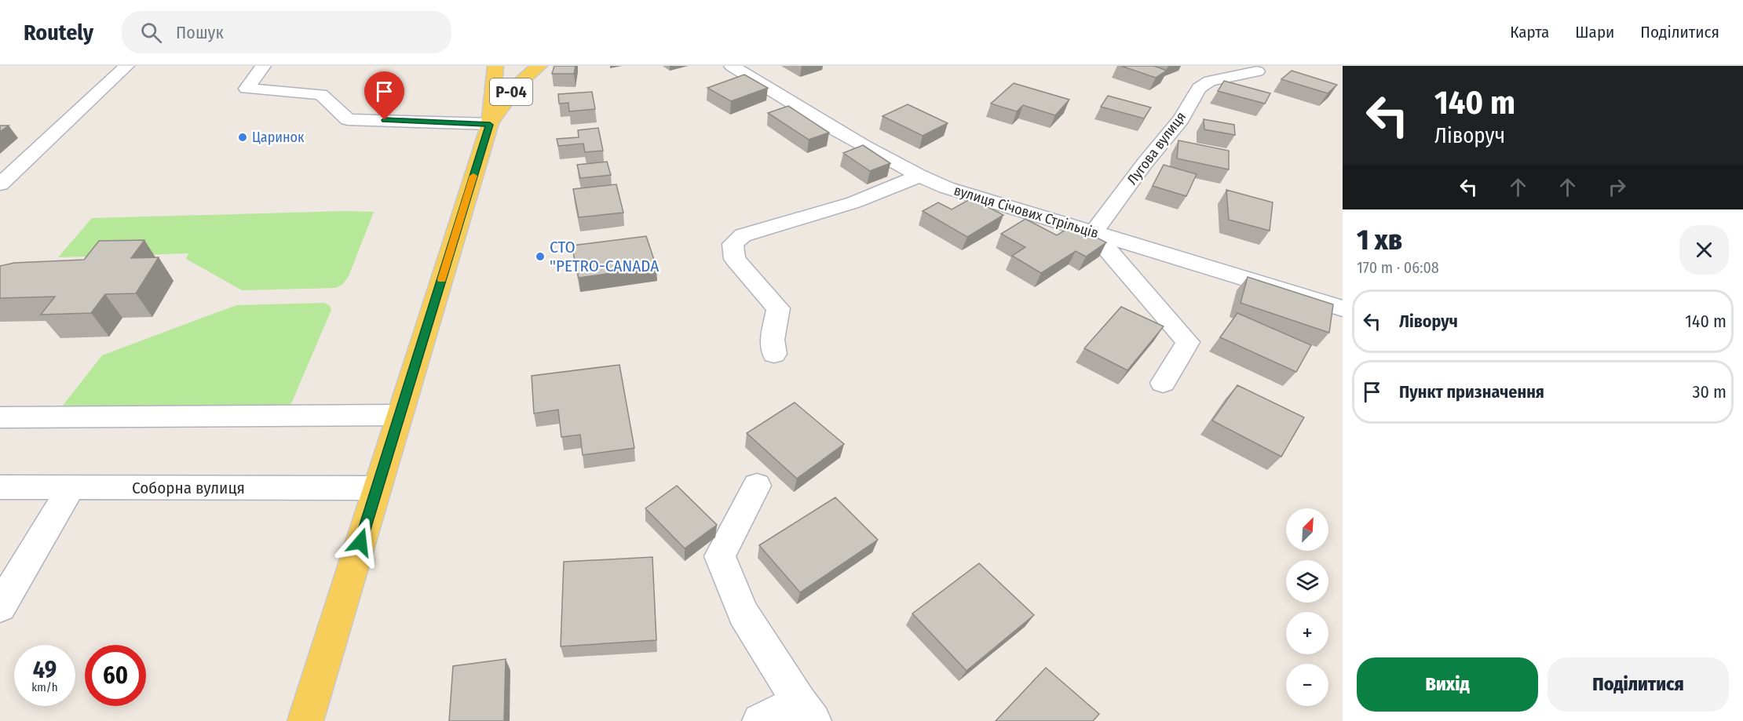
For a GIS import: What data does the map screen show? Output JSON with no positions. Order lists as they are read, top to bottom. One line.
{"streets":{"main road":["Р-04"],"street":["Лугова вулиця","вулиця Січових Стрільців","Соборна вулиця"]},"crossings":[["Р-04","Соборна вулиця"],["Лугова вулиця","вулиця Січових Стрільців"]],"places":["Царинок","СТО \"PETRO-CANADA"],"north":"top right","page":{"header":"Routely","search":"Пошук","nav":["Карта","Шари","Поділитися"],"turn":["140 m","Ліворуч"],"heading":["1 хв","170 m · 06:08"],"list":[{"name":"Ліворуч","value":"140 m"},{"name":"Пункт призначення","value":"30 m"}],"map_buttons":["+","−"],"speed":"49 km/h","limit":"60","buttons":["Вихід","Поділитися"]}}
